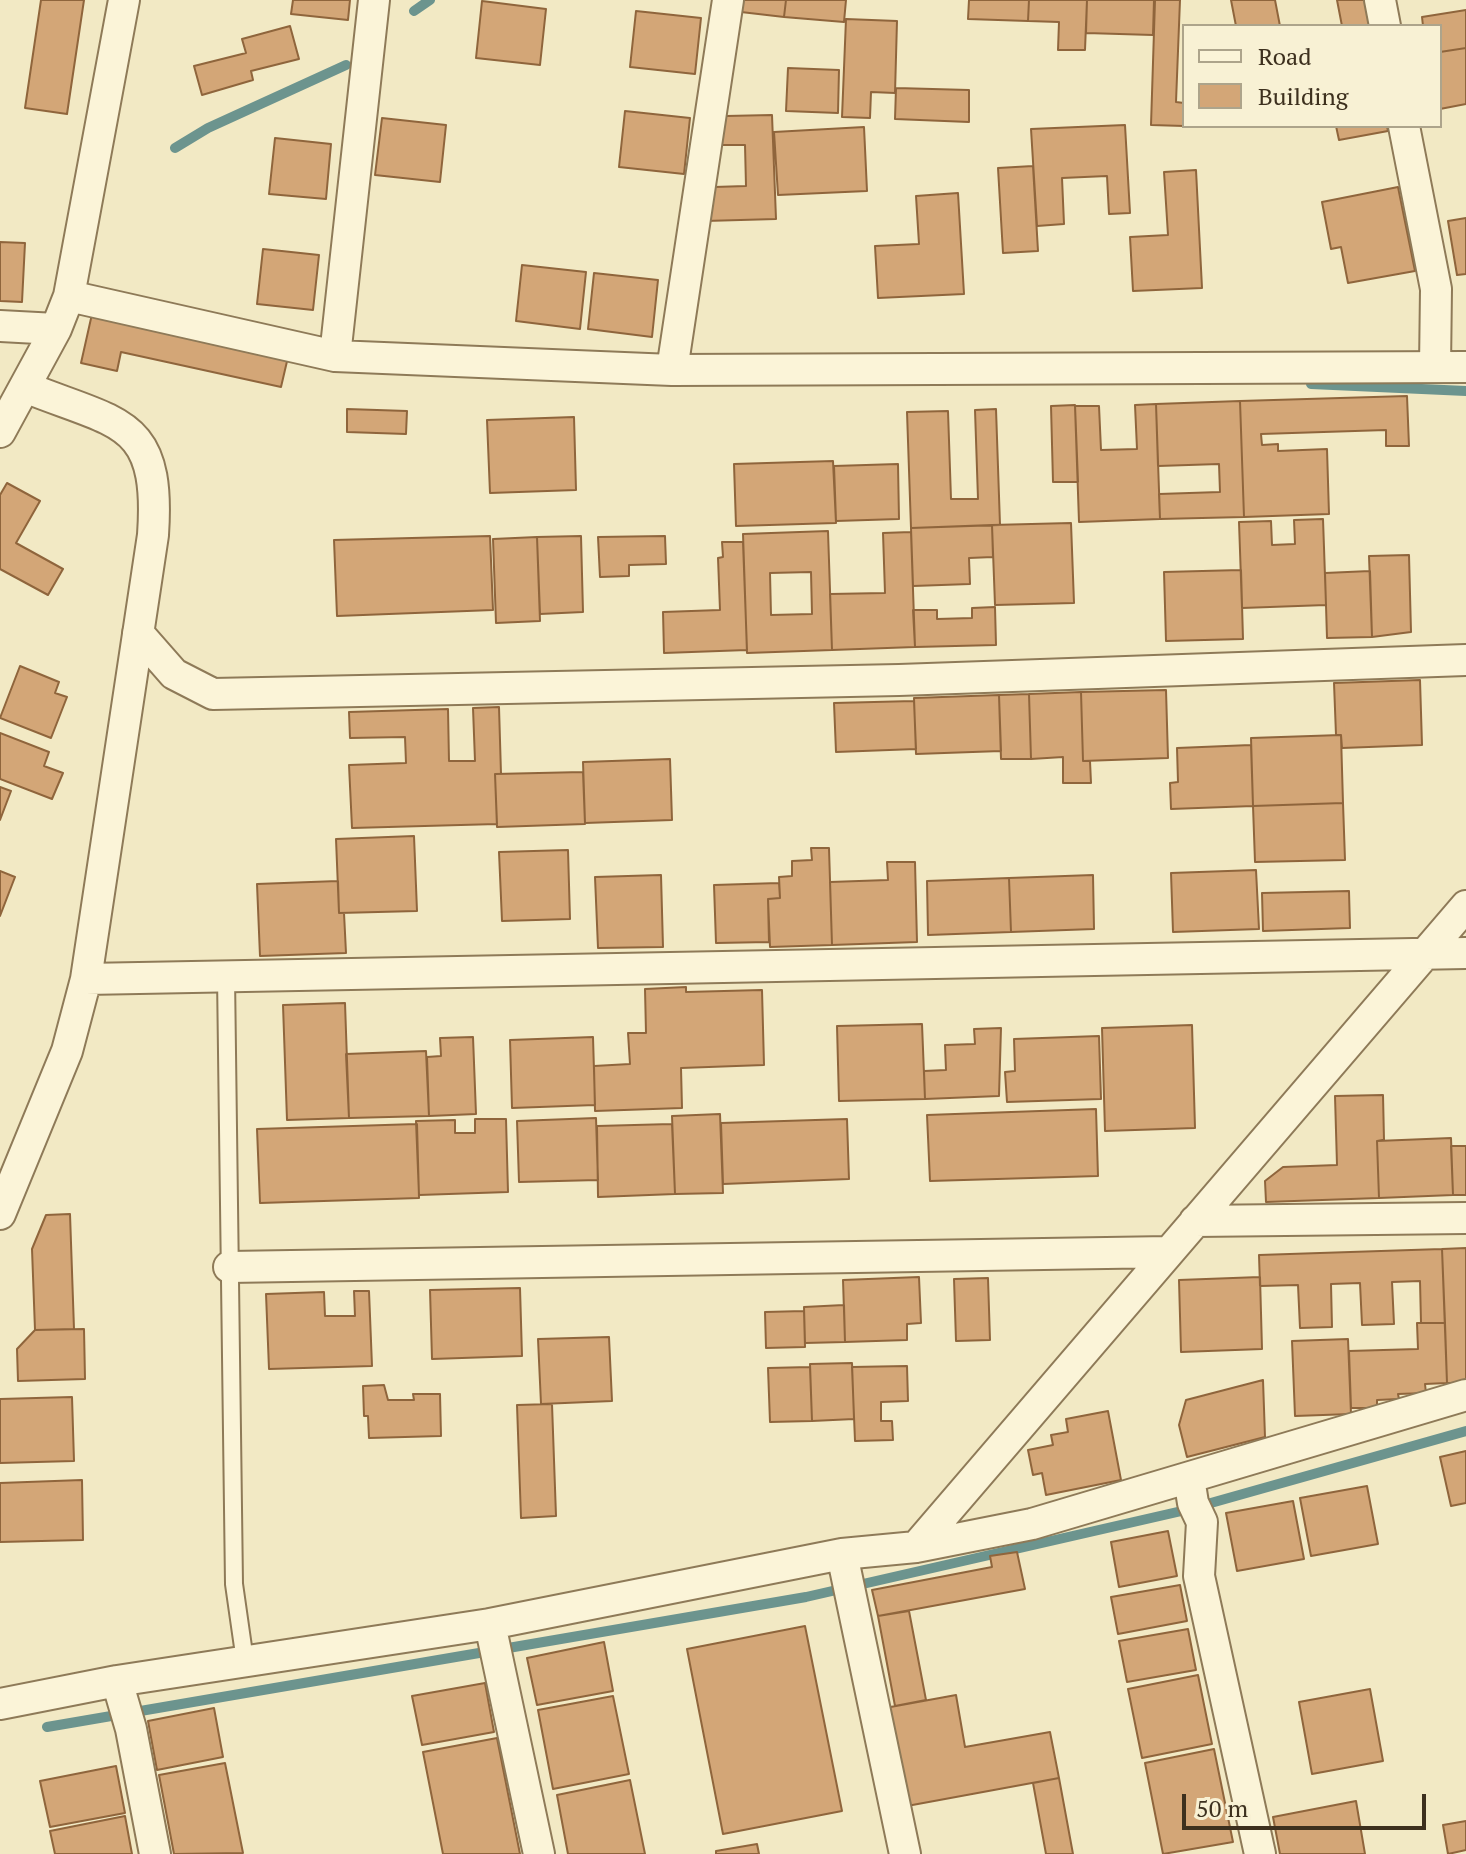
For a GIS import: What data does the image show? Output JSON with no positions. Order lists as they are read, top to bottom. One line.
{"legend":["Road","Building"],"scale_bar":"50 m"}
